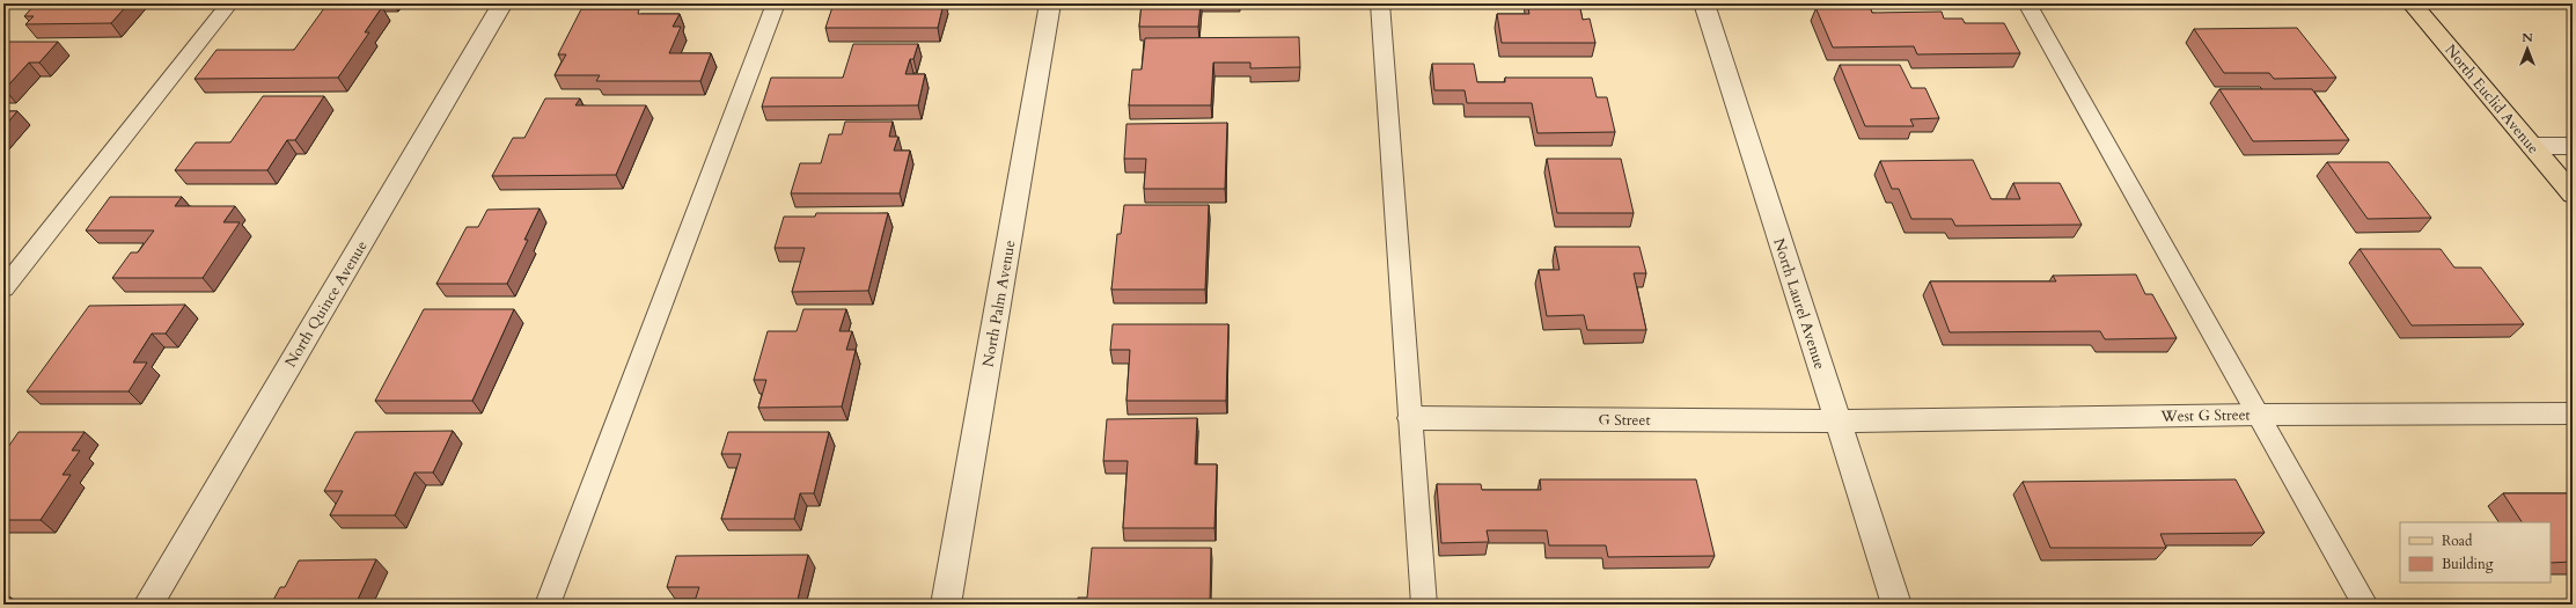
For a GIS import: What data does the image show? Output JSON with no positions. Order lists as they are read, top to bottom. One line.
{"streets":{"main road":["North Euclid Avenue"],"street":["North Quince Avenue","North Palm Avenue","North Laurel Avenue","West G Street","G Street"]},"crossings":[["North Laurel Avenue","West G Street"],["North Laurel Avenue","G Street"],["West G Street","G Street"]],"legend":["Road","Building"],"north":"top"}
